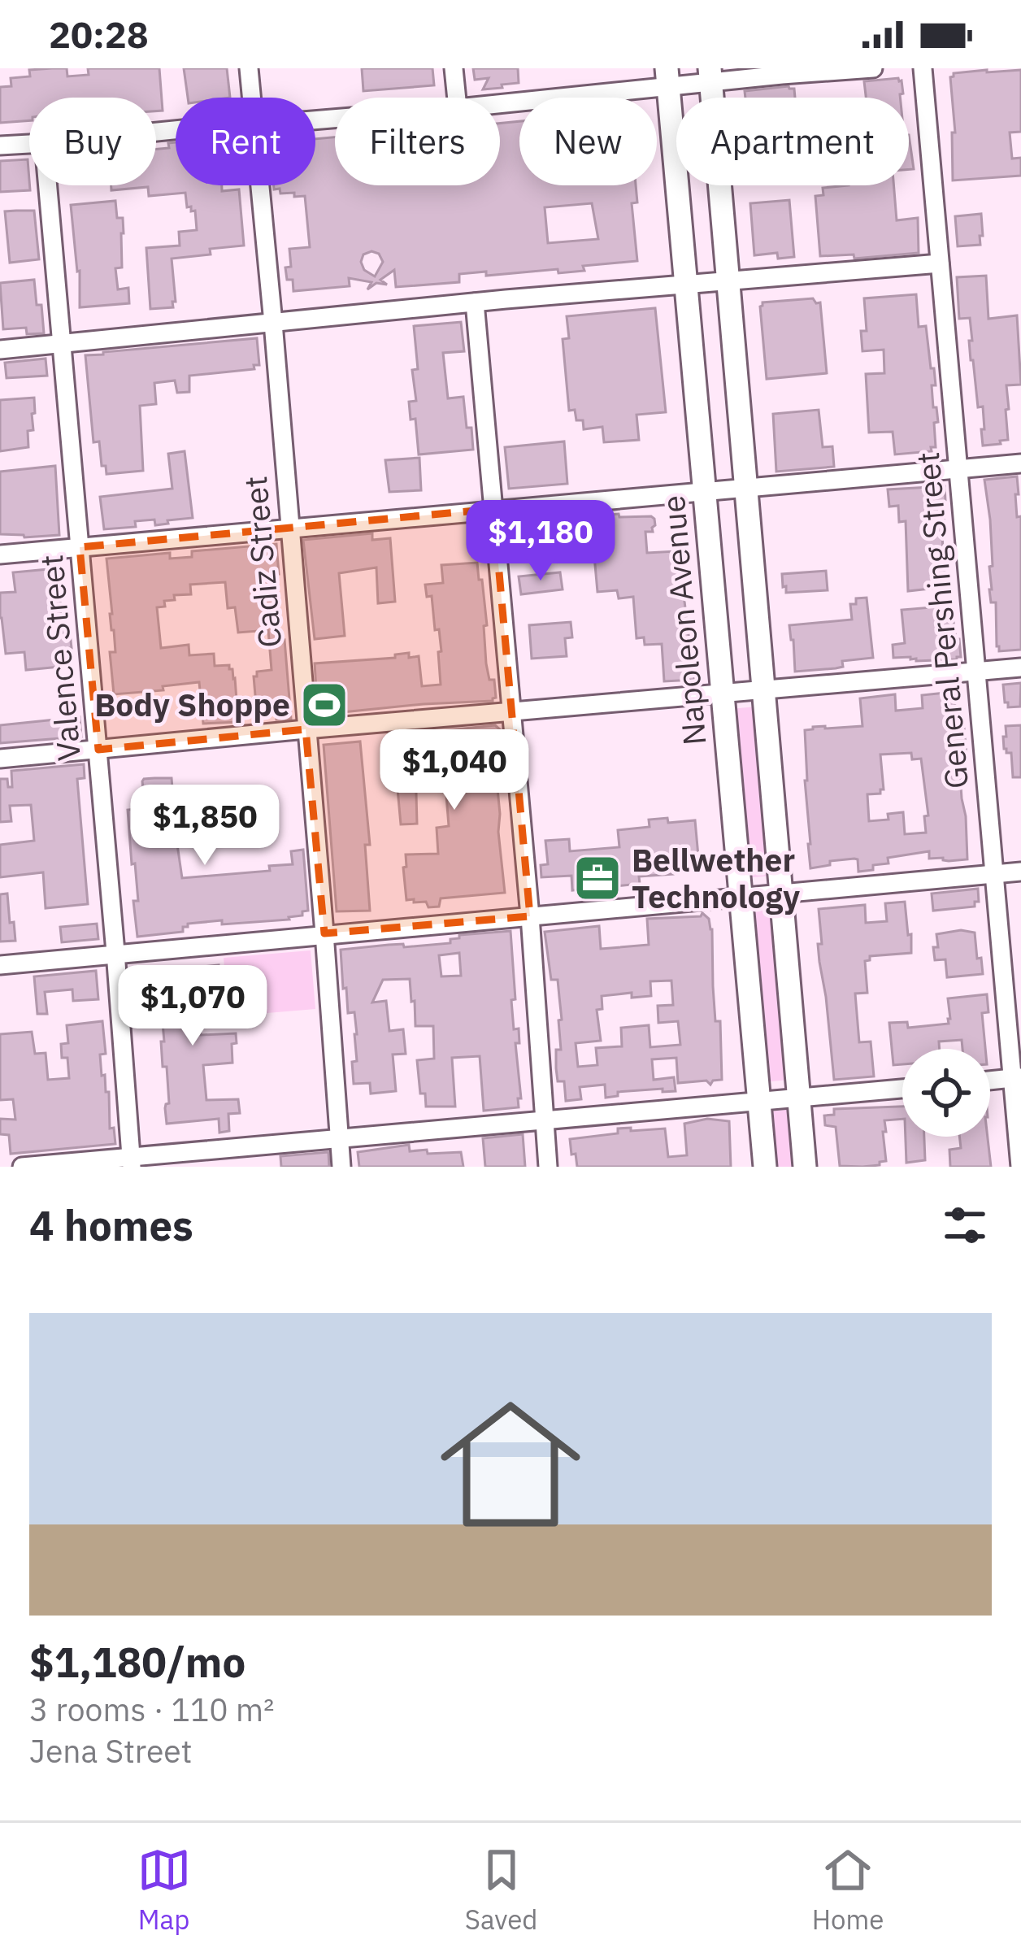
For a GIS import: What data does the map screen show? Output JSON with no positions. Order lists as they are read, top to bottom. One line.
{"streets":{"main road":["Napoleon Avenue"],"street":["Cadiz Street","General Pershing Street","Valence Street"]},"places":{"sports":["Body Shoppe"],"office":["Bellwether Technology"]},"page":{"status":"20:28","chip":["Buy","Rent","Filters","New","Apartment"],"price":["$1,180","$1,040","$1,850","$1,070"],"heading":"4 homes","list":[{"name":"$1,180/mo","note":"3 rooms · 110 m² · Jena Street"}],"tabs":["Map","Saved","Home"]}}
